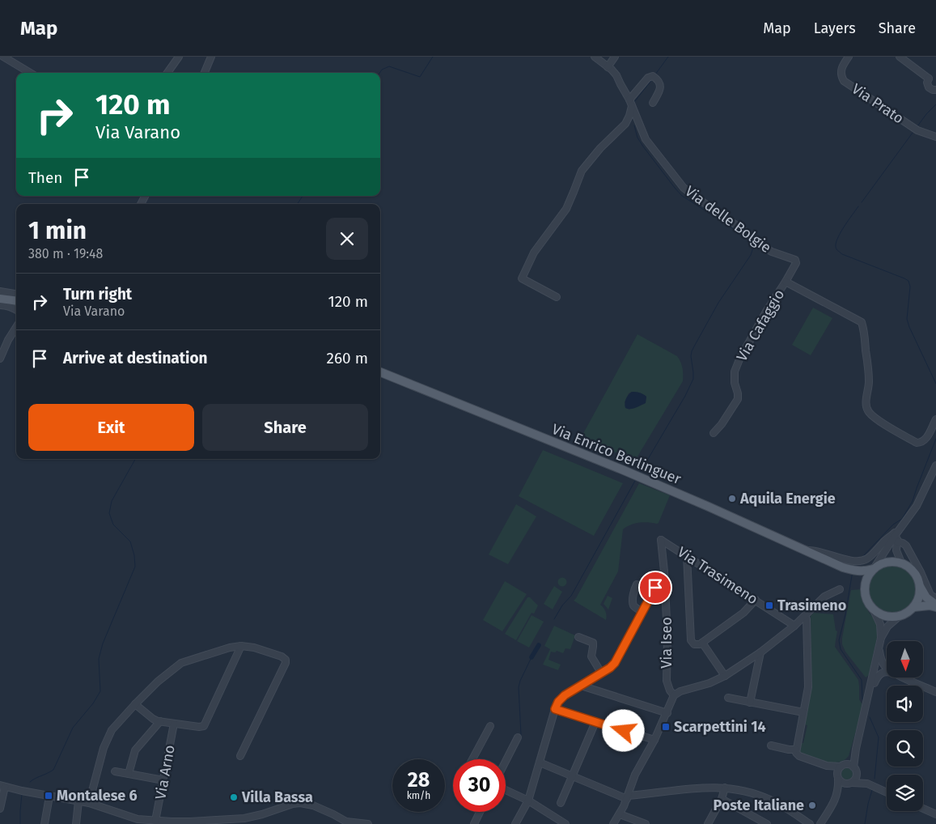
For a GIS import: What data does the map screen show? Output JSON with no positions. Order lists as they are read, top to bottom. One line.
{"streets":{"main road":["Via Enrico Berlinguer"],"street":["Via Prato","Via delle Bolgie","Via Cafaggio","Via Trasimeno","Via Iseo","Via Arno"]},"crossings":[["Via delle Bolgie","Via Cafaggio"],["Via Trasimeno","Via Iseo"]],"places":{"other":["Aquila Energie","Villa Bassa","Poste Italiane"],"transit":["Trasimeno","Scarpettini 14","Montalese 6"]},"north":"bottom","page":{"header":"Map","nav":["Map","Layers","Share"],"turn":["120 m","Via Varano"],"then":"Then","heading":["1 min","380 m · 19:48"],"list":[{"name":"Turn right","note":"Via Varano","value":"120 m"},{"name":"Arrive at destination","value":"260 m"}],"buttons":["Exit","Share"],"speed":"28 km/h","limit":"30"}}
